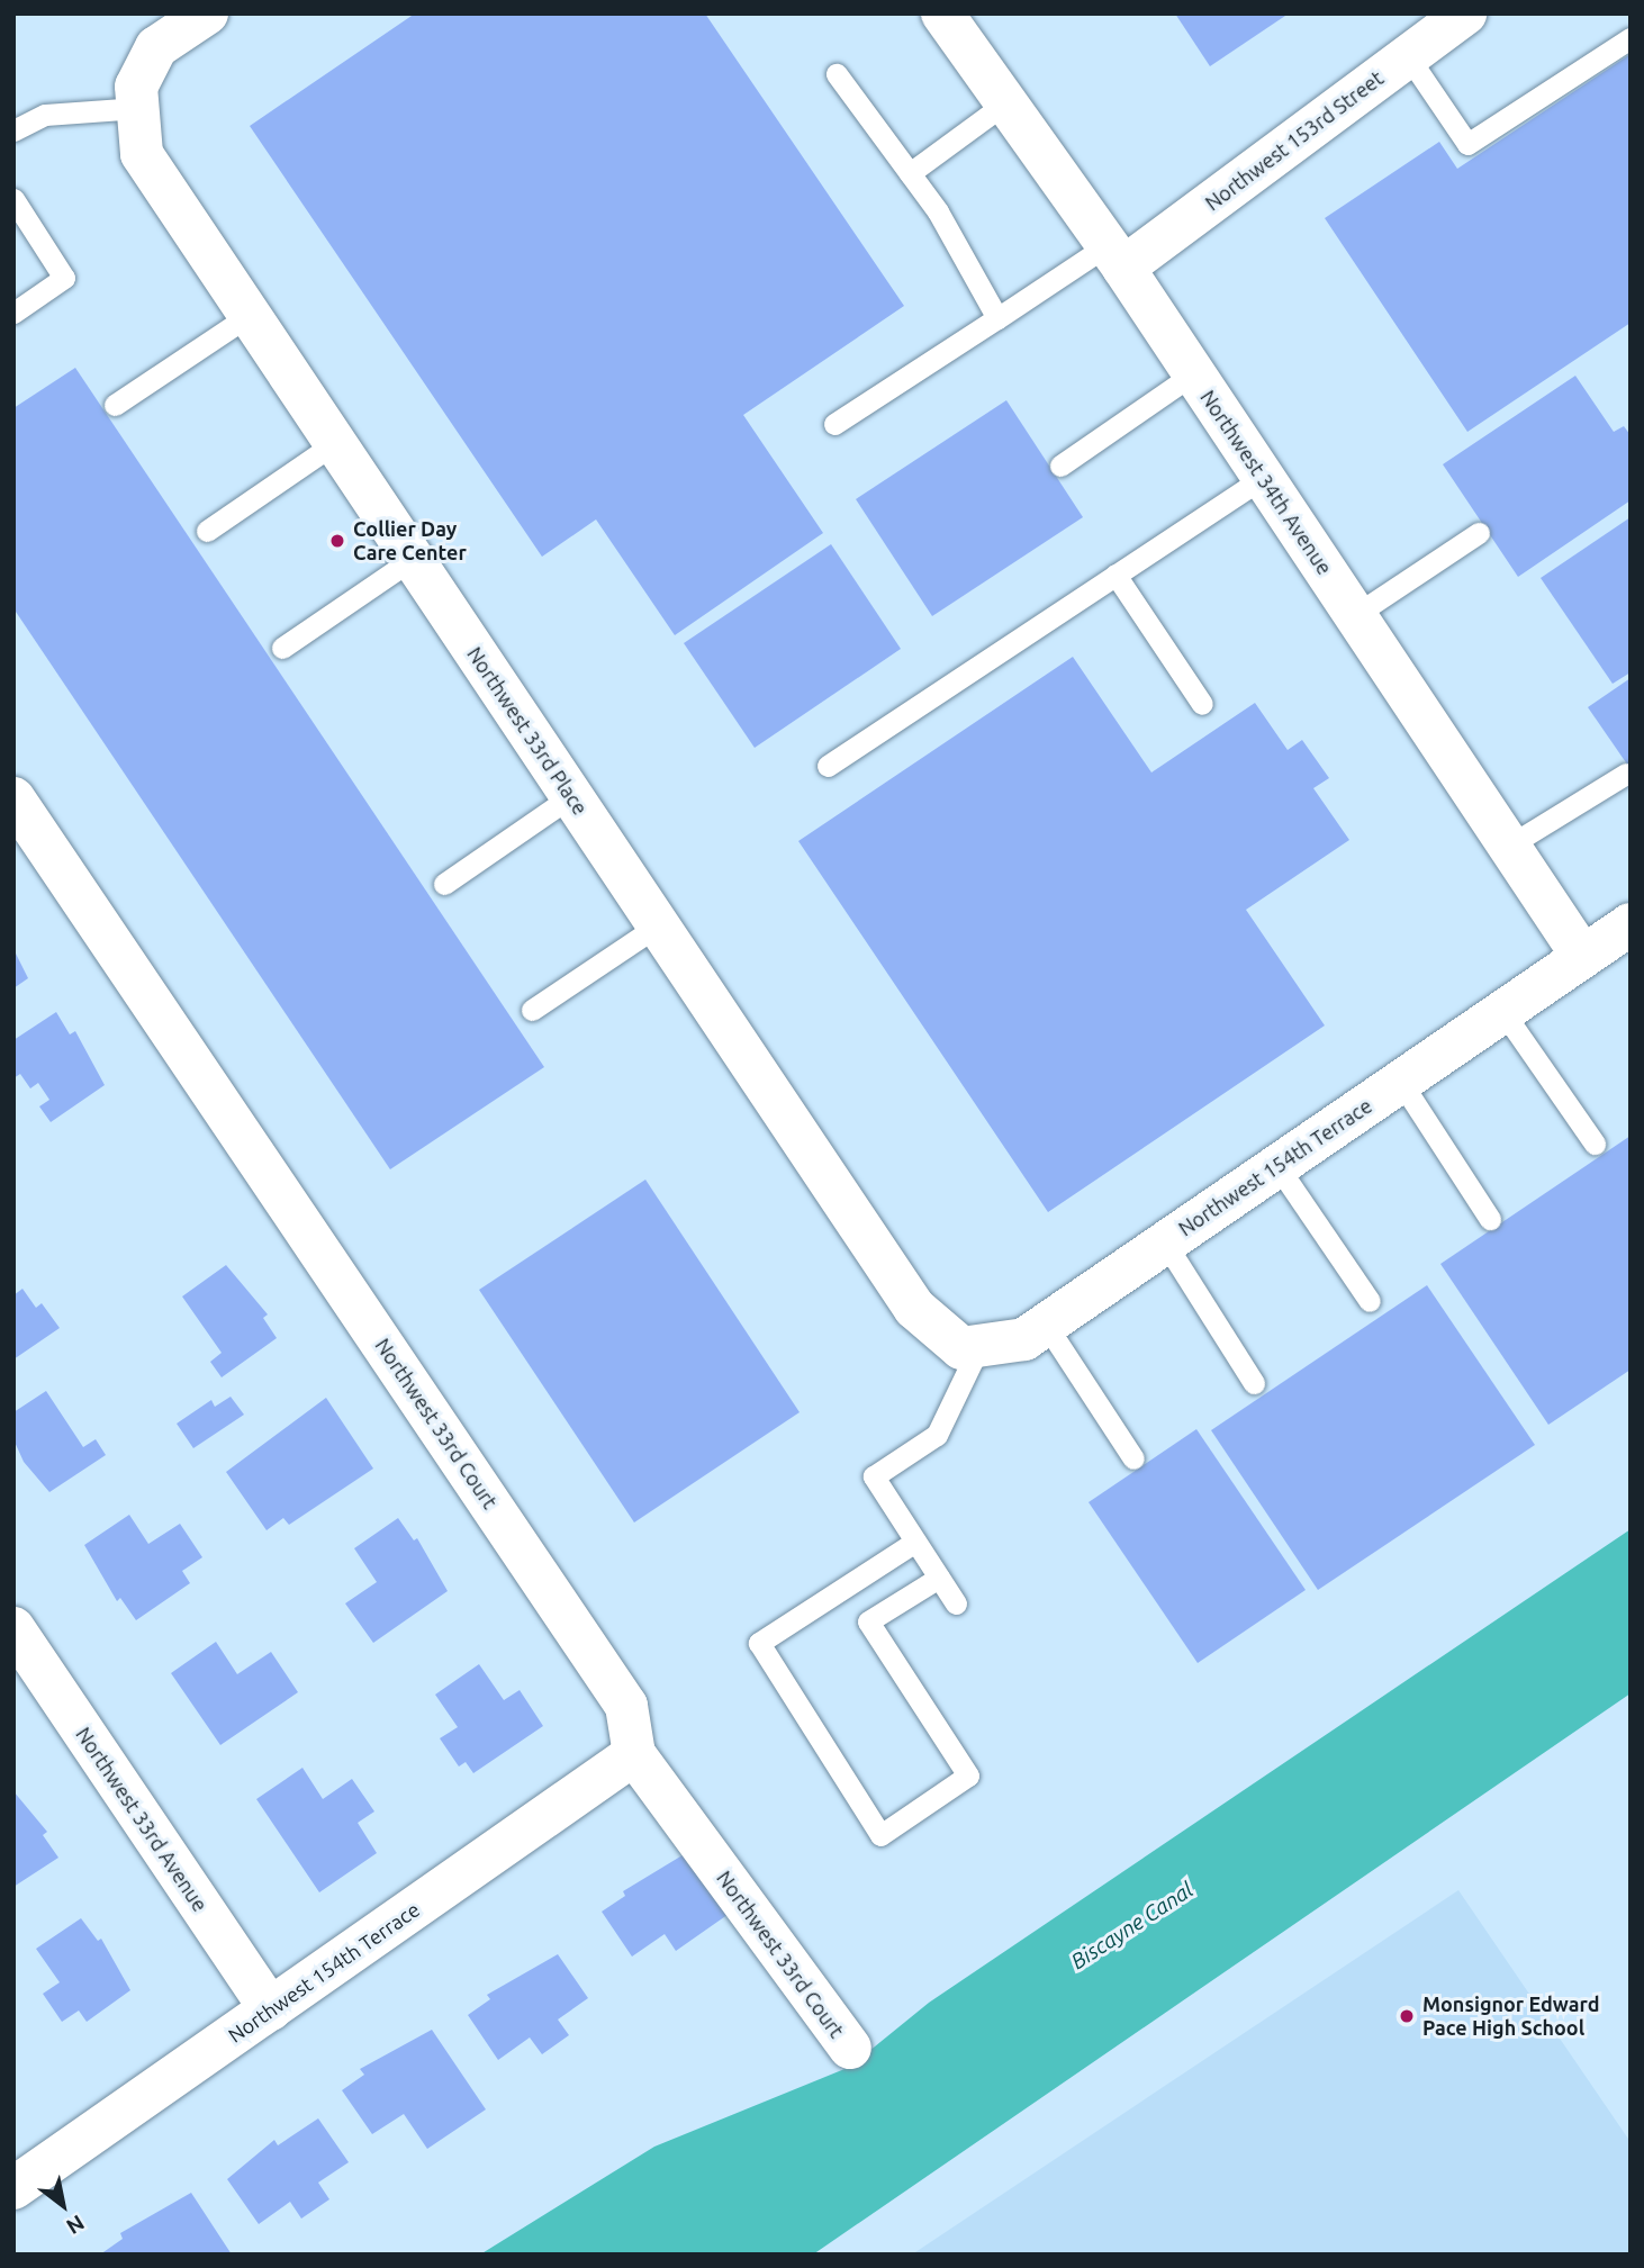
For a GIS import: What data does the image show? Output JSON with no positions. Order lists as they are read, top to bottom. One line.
{"streets":{"street":["Northwest 153rd Street","Northwest 34th Avenue","Northwest 33rd Place","Northwest 154th Terrace","Northwest 33rd Court","Northwest 33rd Avenue"]},"crossings":[["Northwest 153rd Street","Northwest 34th Avenue"],["Northwest 34th Avenue","Northwest 154th Terrace"],["Northwest 33rd Place","Northwest 154th Terrace"],["Northwest 154th Terrace","Northwest 33rd Court"],["Northwest 154th Terrace","Northwest 33rd Avenue"]],"water":["Biscayne Canal"],"places":["Collier Day Care Center","Monsignor Edward Pace High School"],"north":"bottom right"}
